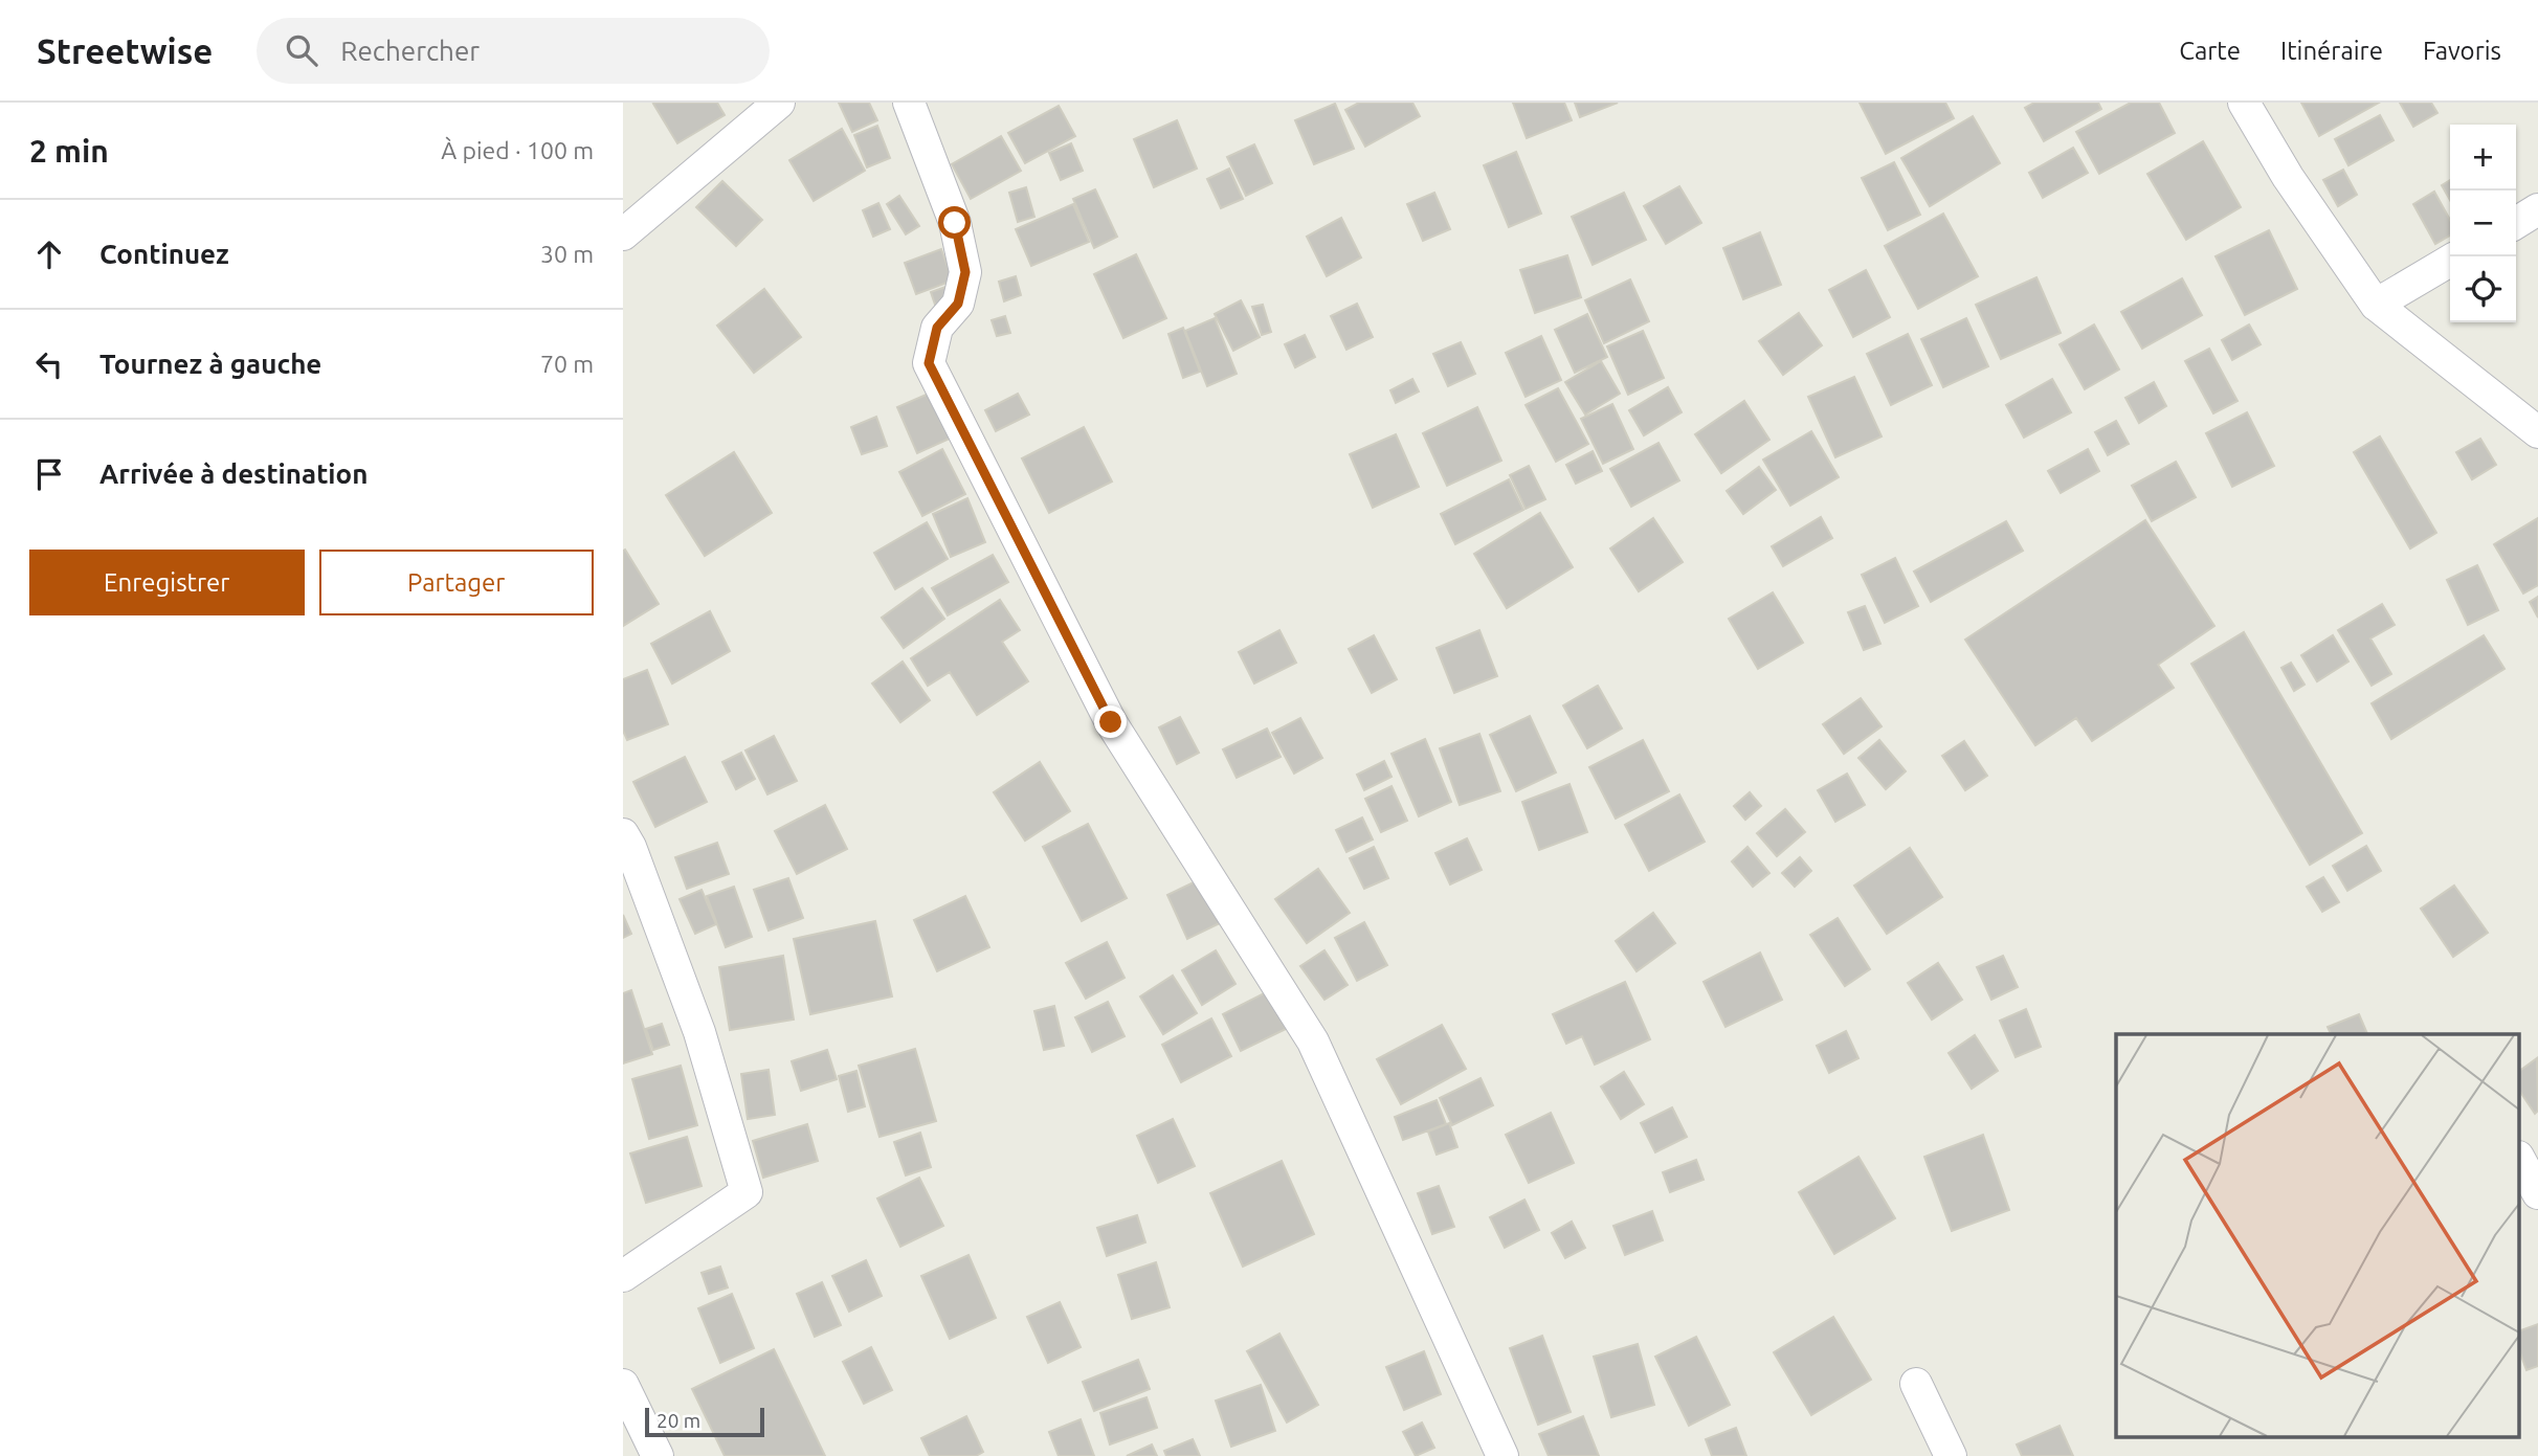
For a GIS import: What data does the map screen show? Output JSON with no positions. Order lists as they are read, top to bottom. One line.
{"scale_bar":"20 m","page":{"header":"Streetwise","search":"Rechercher","nav":["Carte","Itinéraire","Favoris"],"heading":["2 min","À pied · 100 m"],"map_buttons":["+","−"],"list":[["Continuez","30 m"],["Tournez à gauche","70 m"],"Arrivée à destination"],"buttons":["Enregistrer","Partager"],"scale":"20 m"}}
